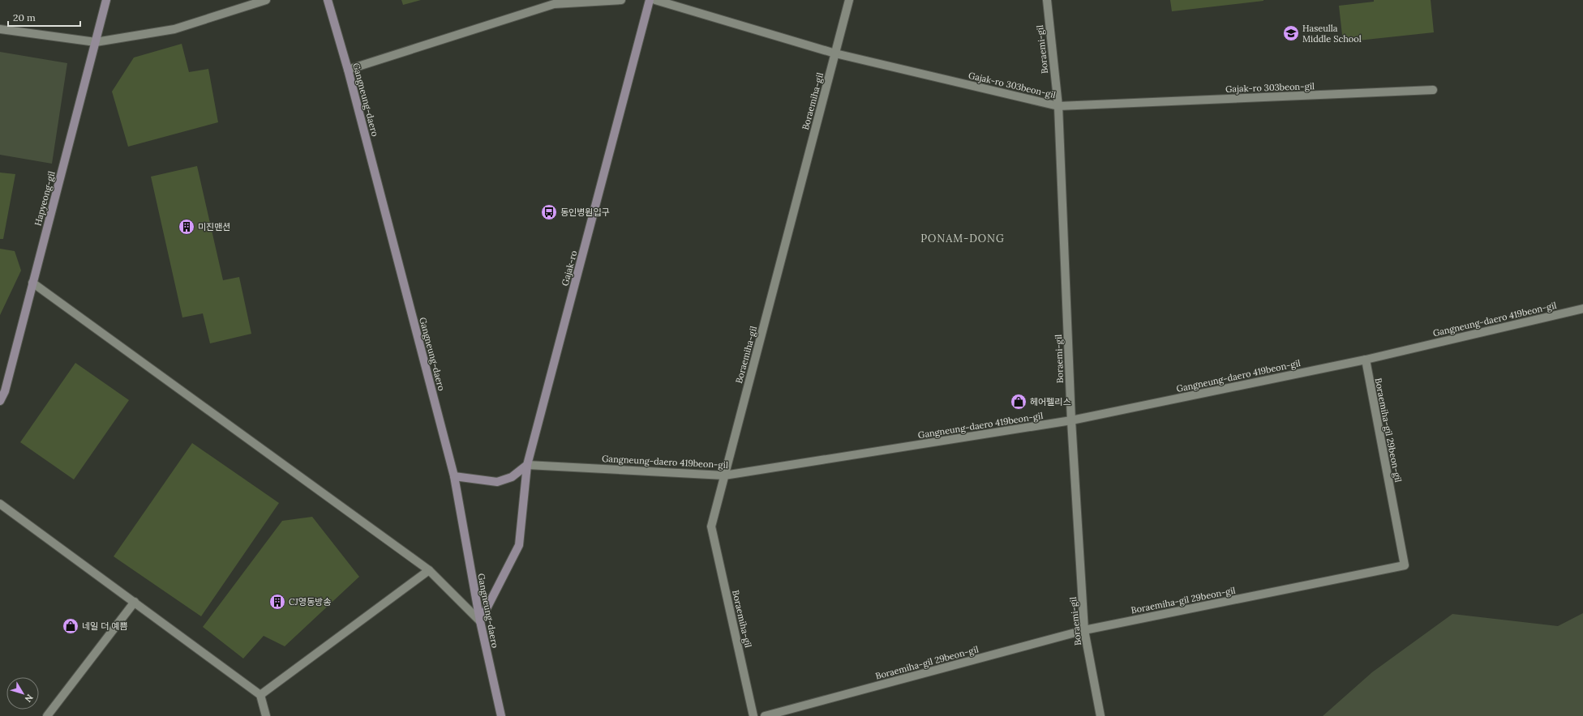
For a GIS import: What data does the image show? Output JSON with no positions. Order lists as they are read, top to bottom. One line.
{"streets":{"street":["Boraemi-gil","Gajak-ro 303beon-gil","Gangneung-daero","Boraemiha-gil","Hapyeong-gil","Gajak-ro","Gangneung-daero 419beon-gil","Boraemiha-gil 29beon-gil"]},"crossings":[["Boraemi-gil","Gajak-ro 303beon-gil"],["Boraemi-gil","Gangneung-daero 419beon-gil"],["Boraemi-gil","Boraemiha-gil 29beon-gil"],["Gajak-ro 303beon-gil","Boraemiha-gil"],["Gangneung-daero","Gajak-ro"],["Boraemiha-gil","Gangneung-daero 419beon-gil"],["Gajak-ro","Gangneung-daero 419beon-gil"],["Gangneung-daero 419beon-gil","Boraemiha-gil 29beon-gil"]],"districts":["PONAM-DONG"],"places":{"school or university":["Haseulla Middle School"],"bus stop":["동인병원입구"],"building":["미진맨션","CJ영동방송"],"shop":["헤어펠리스","네일 더 예쁨"]},"scale_bar":"20 m","north":"bottom right"}
